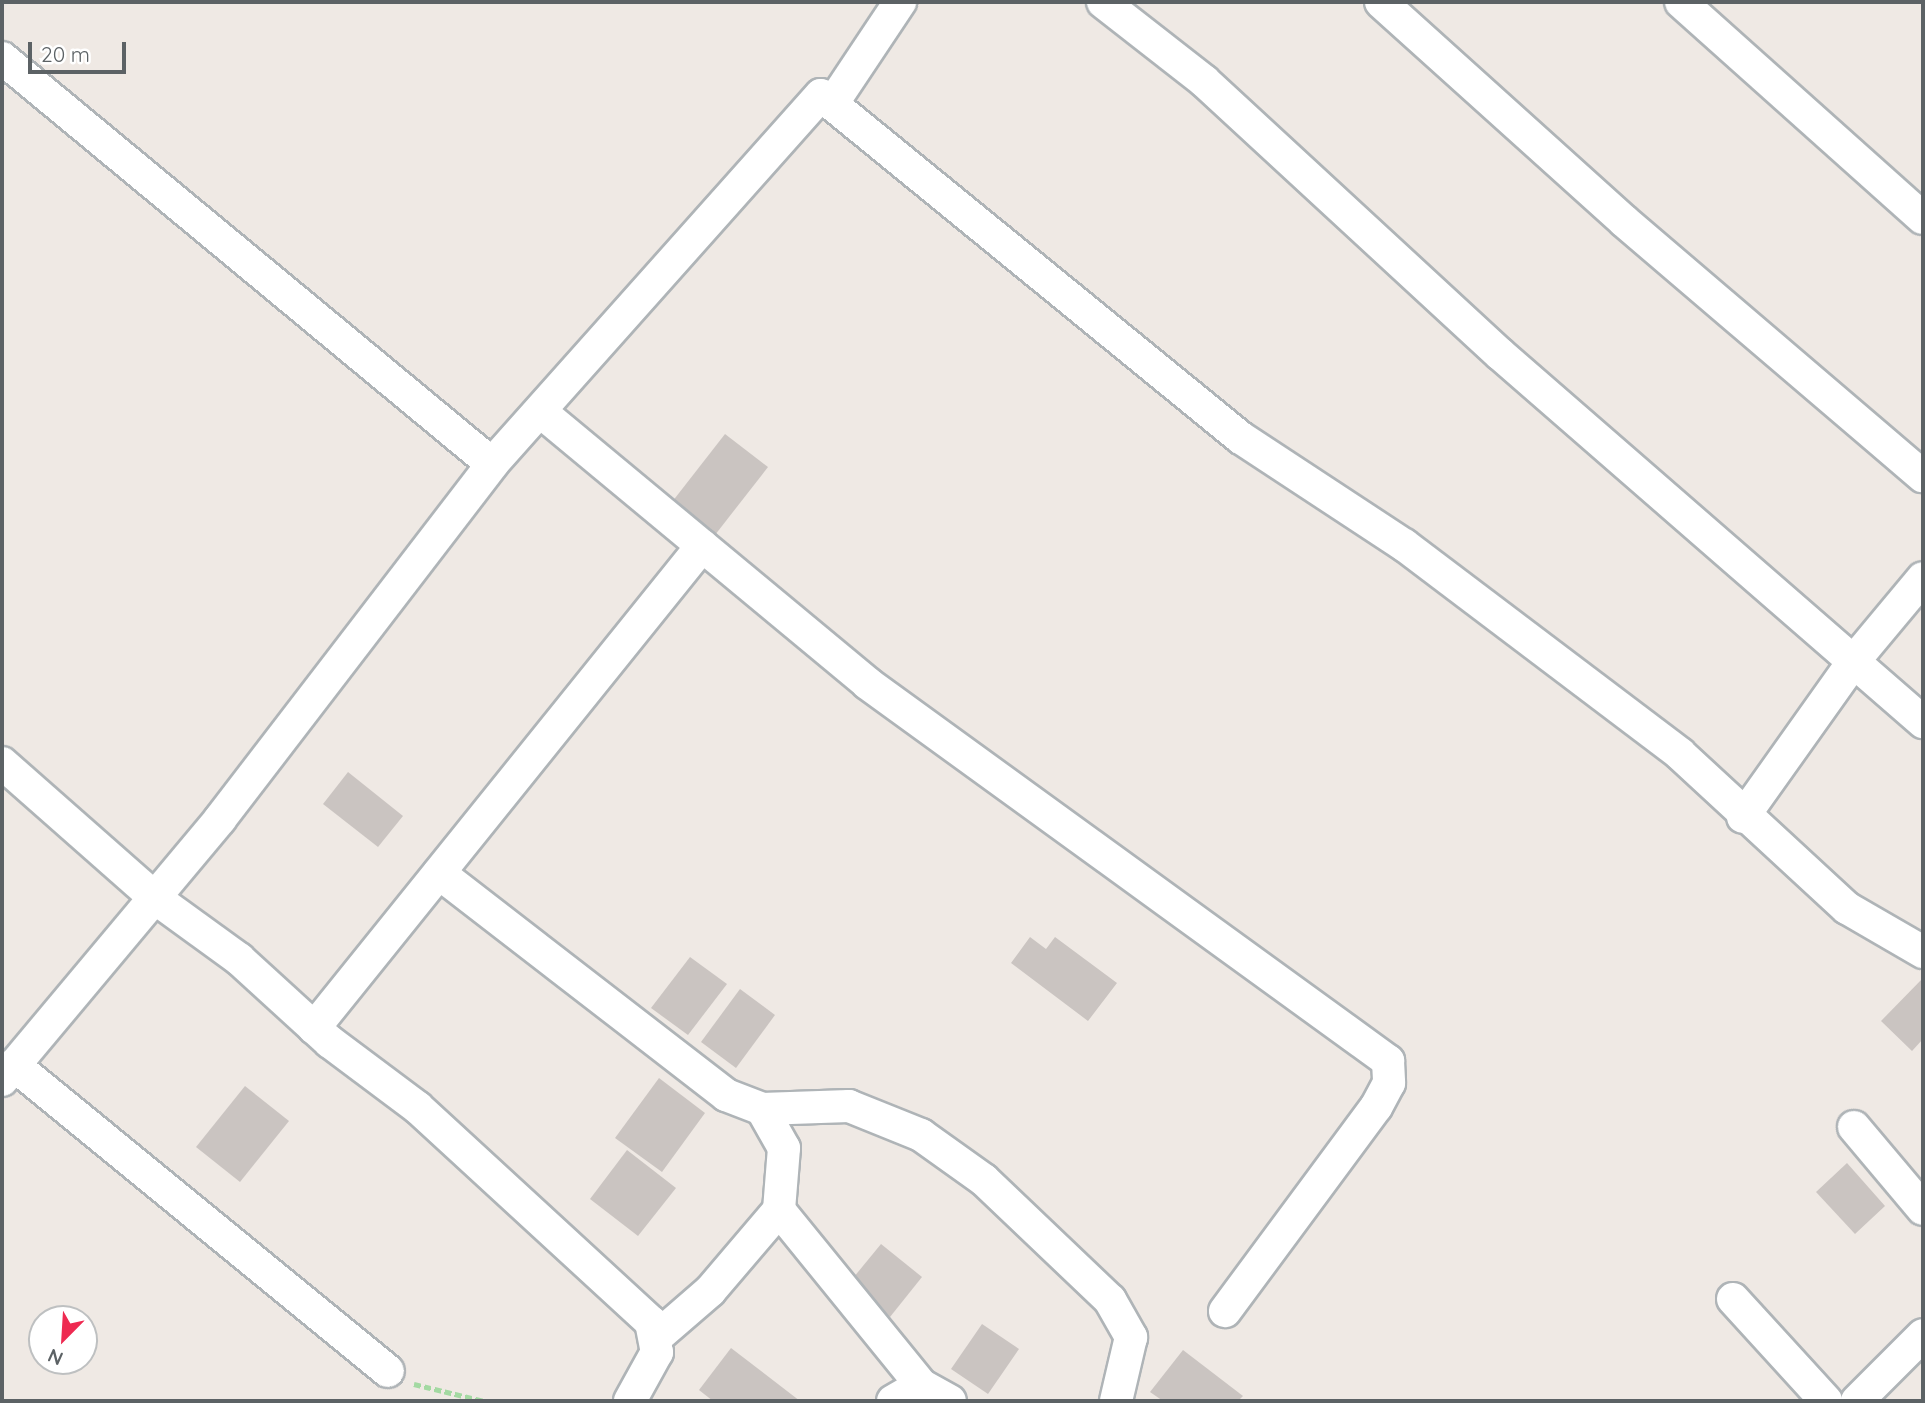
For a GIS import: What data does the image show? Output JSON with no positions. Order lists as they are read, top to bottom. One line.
{"scale_bar":"20 m","north":"bottom left"}
